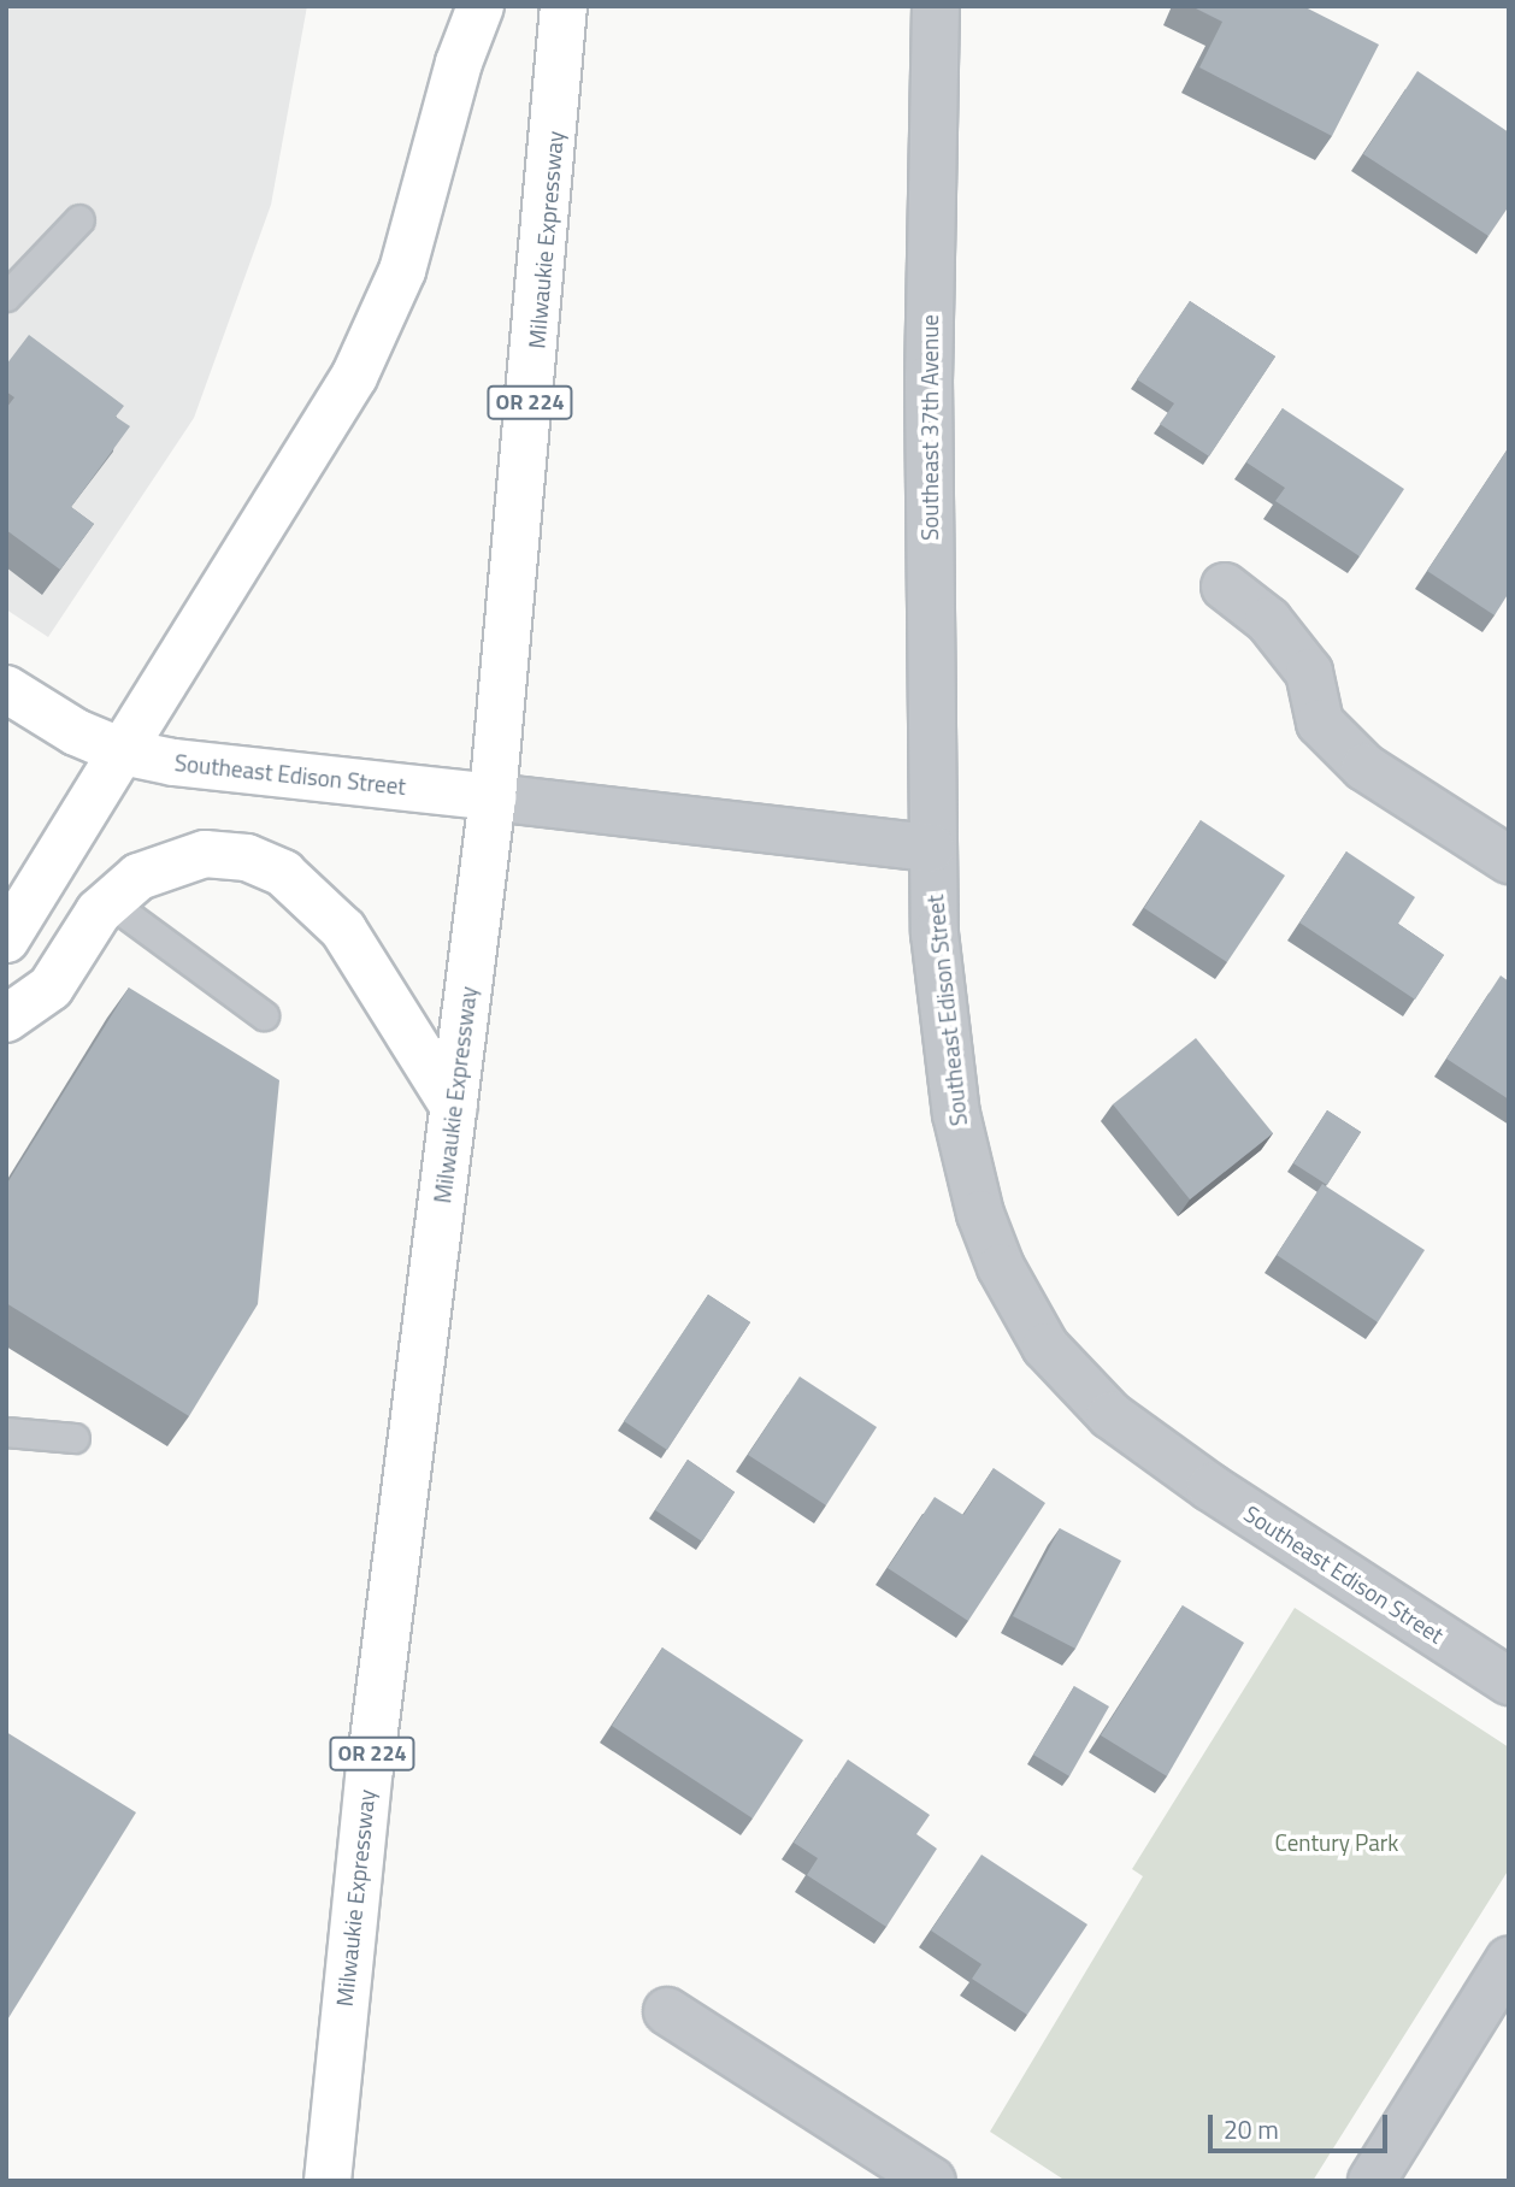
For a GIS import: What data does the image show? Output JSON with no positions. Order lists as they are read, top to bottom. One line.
{"streets":{"main road":["Milwaukie Expressway","OR 224","Southeast Edison Street"],"street":["Southeast 37th Avenue"]},"crossings":[["Milwaukie Expressway","Southeast Edison Street"],["Southeast 37th Avenue","Southeast Edison Street"]],"parks":["Century Park"],"scale_bar":"20 m"}
